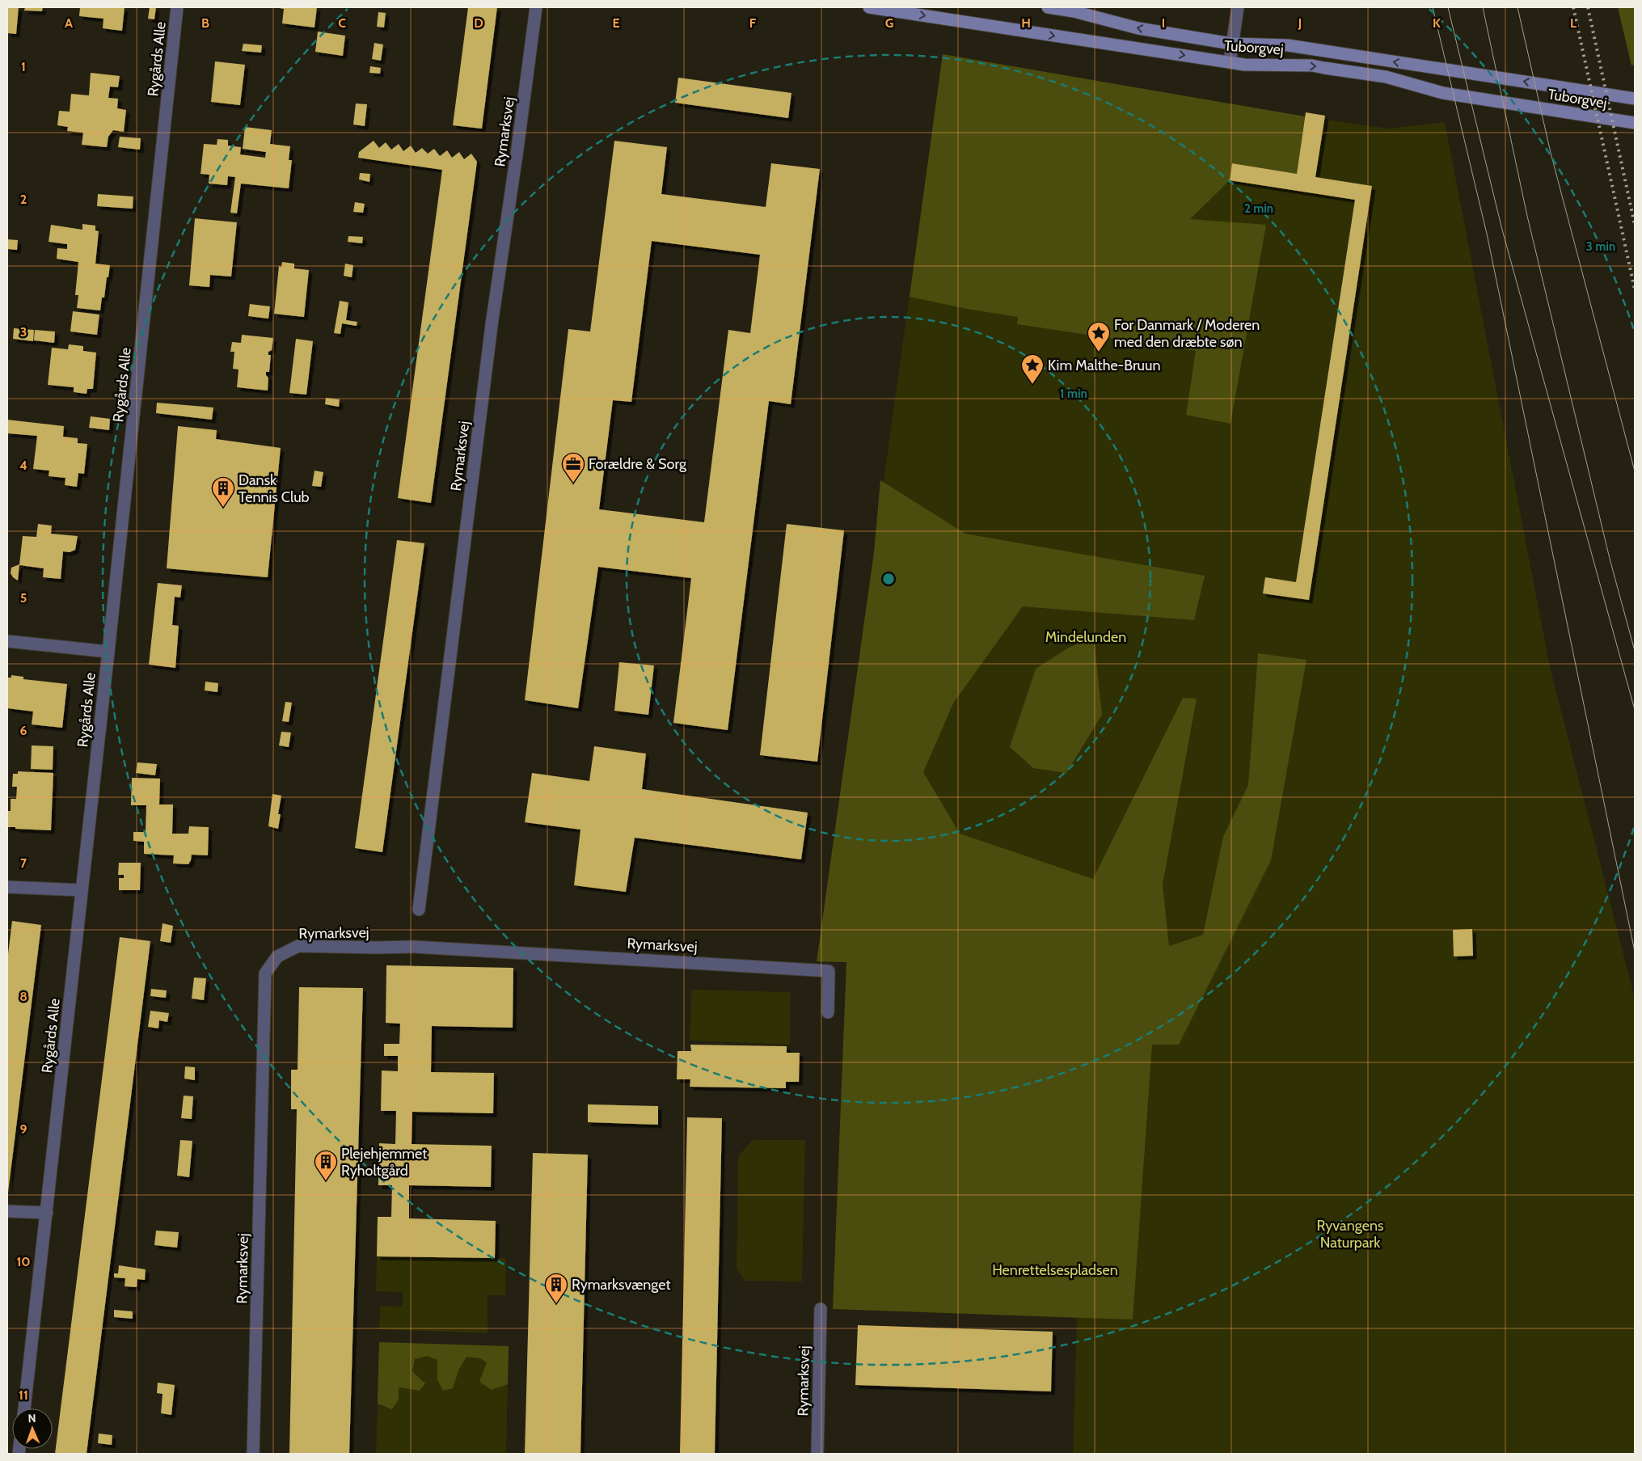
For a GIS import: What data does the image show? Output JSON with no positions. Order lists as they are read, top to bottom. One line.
{"streets":{"street":["Tuborgvej","Rygårds Alle","Rymarksvej"]},"parks":["Mindelunden","Ryvangens Naturpark","Henrettelsespladsen"],"places":{"place":["For Danmark / Moderen med den dræbte søn","Kim Malthe-Bruun"],"office":["Forældre & Sorg"],"building":["Dansk Tennis Club","Plejehjemmet Ryholtgård","Rymarksvænget"]},"north":"top","grid":{"columns":["A","B","C","D","E","F","G","H","I","J","K","L"],"rows":["1","2","3","4","5","6","7","8","9","10","11"]},"rings":["2 min","3 min","1 min"]}
